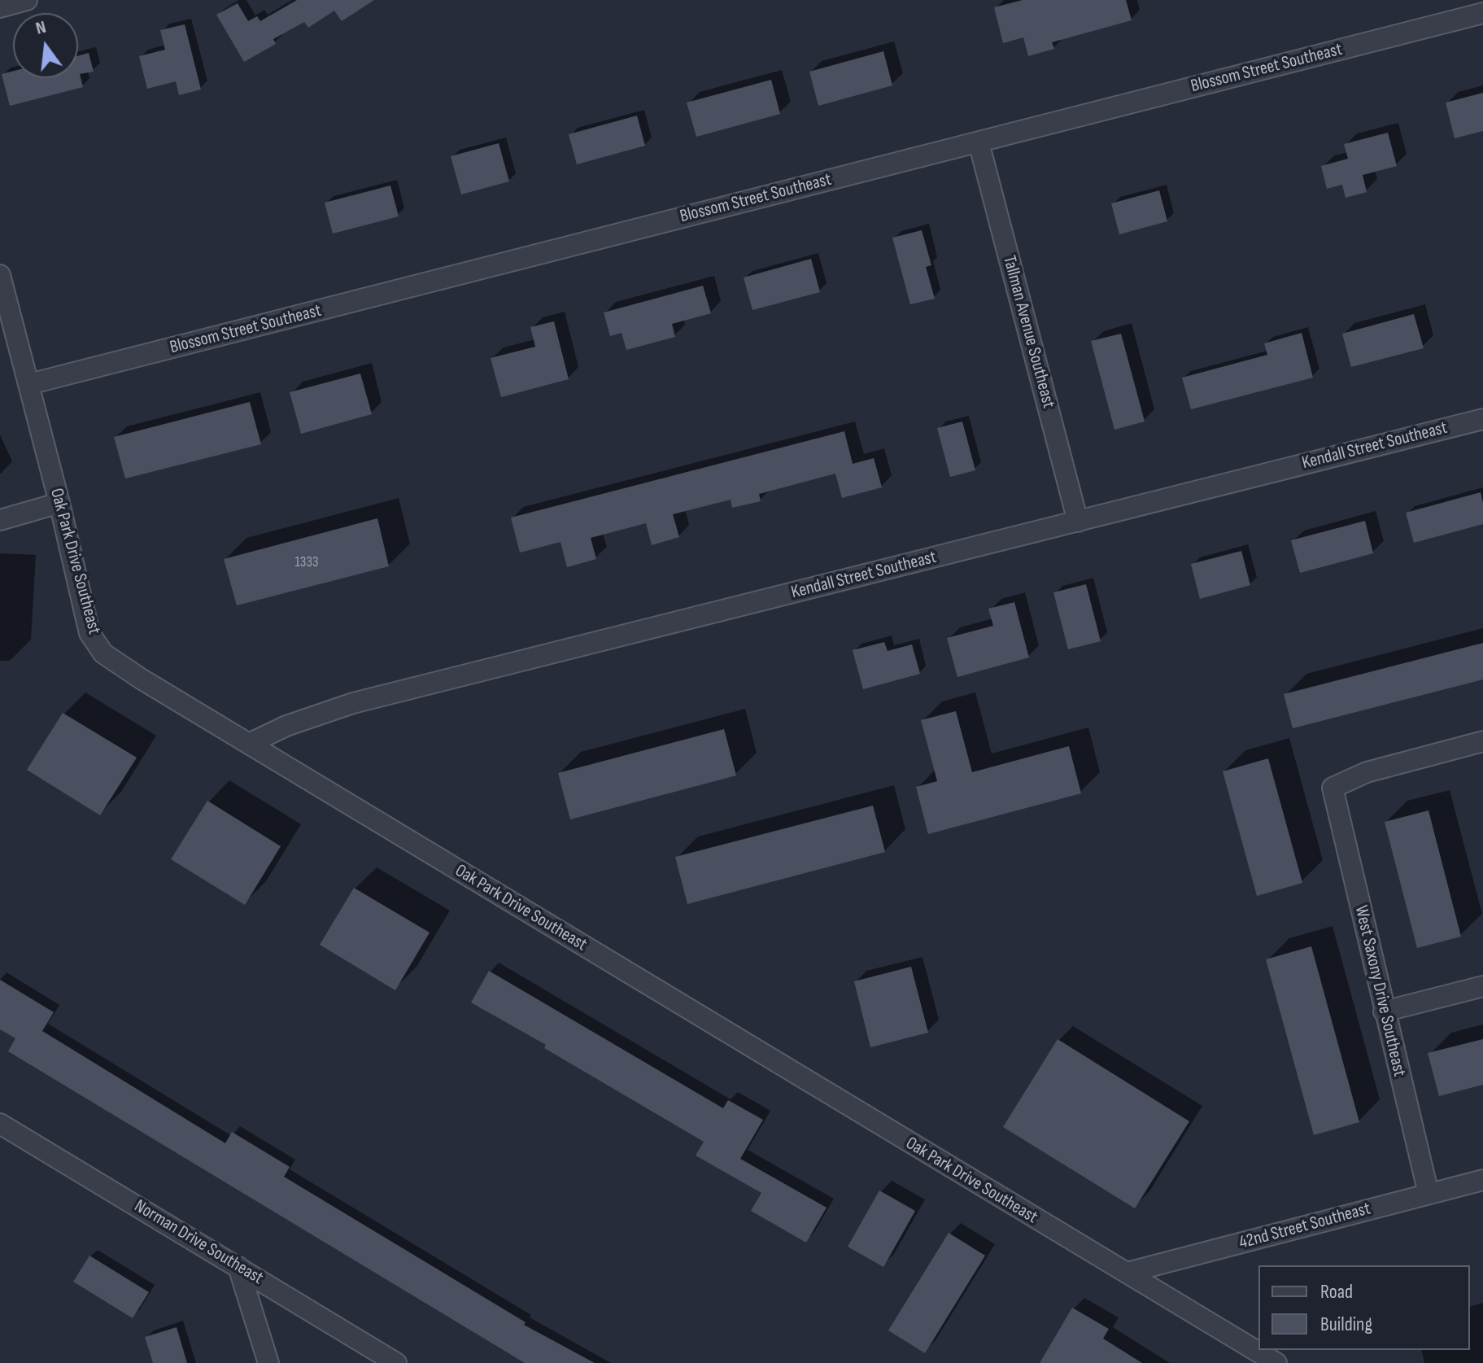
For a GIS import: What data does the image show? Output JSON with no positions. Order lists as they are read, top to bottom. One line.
{"streets":{"street":["Blossom Street Southeast","Tallman Avenue Southeast","Kendall Street Southeast","Oak Park Drive Southeast","West Saxony Drive Southeast","42nd Street Southeast","Norman Drive Southeast"]},"crossings":[["Blossom Street Southeast","Tallman Avenue Southeast"],["Blossom Street Southeast","Oak Park Drive Southeast"],["Tallman Avenue Southeast","Kendall Street Southeast"],["Kendall Street Southeast","Oak Park Drive Southeast"],["Oak Park Drive Southeast","42nd Street Southeast"],["West Saxony Drive Southeast","42nd Street Southeast"]],"house_numbers":["1333"],"legend":["Road","Building"],"north":"top"}
